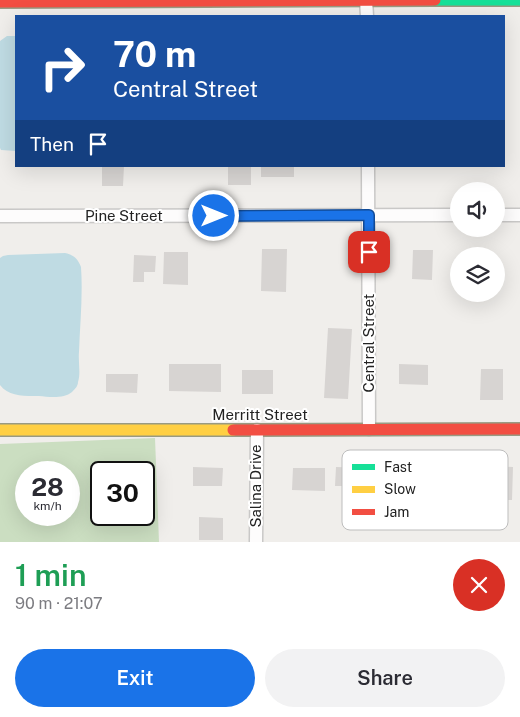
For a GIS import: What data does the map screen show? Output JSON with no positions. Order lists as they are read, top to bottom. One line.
{"streets":{"street":["Pine Street","Central Street","Merritt Street","Salina Drive"]},"crossings":[["Pine Street","Central Street"],["Central Street","Merritt Street"],["Merritt Street","Salina Drive"]],"legend":["Fast","Slow","Jam"],"page":{"turn":["70 m","Central Street"],"then":"Then","speed":"28 km/h","limit":"30","heading":["1 min","90 m · 21:07"],"buttons":["Exit","Share"]}}
